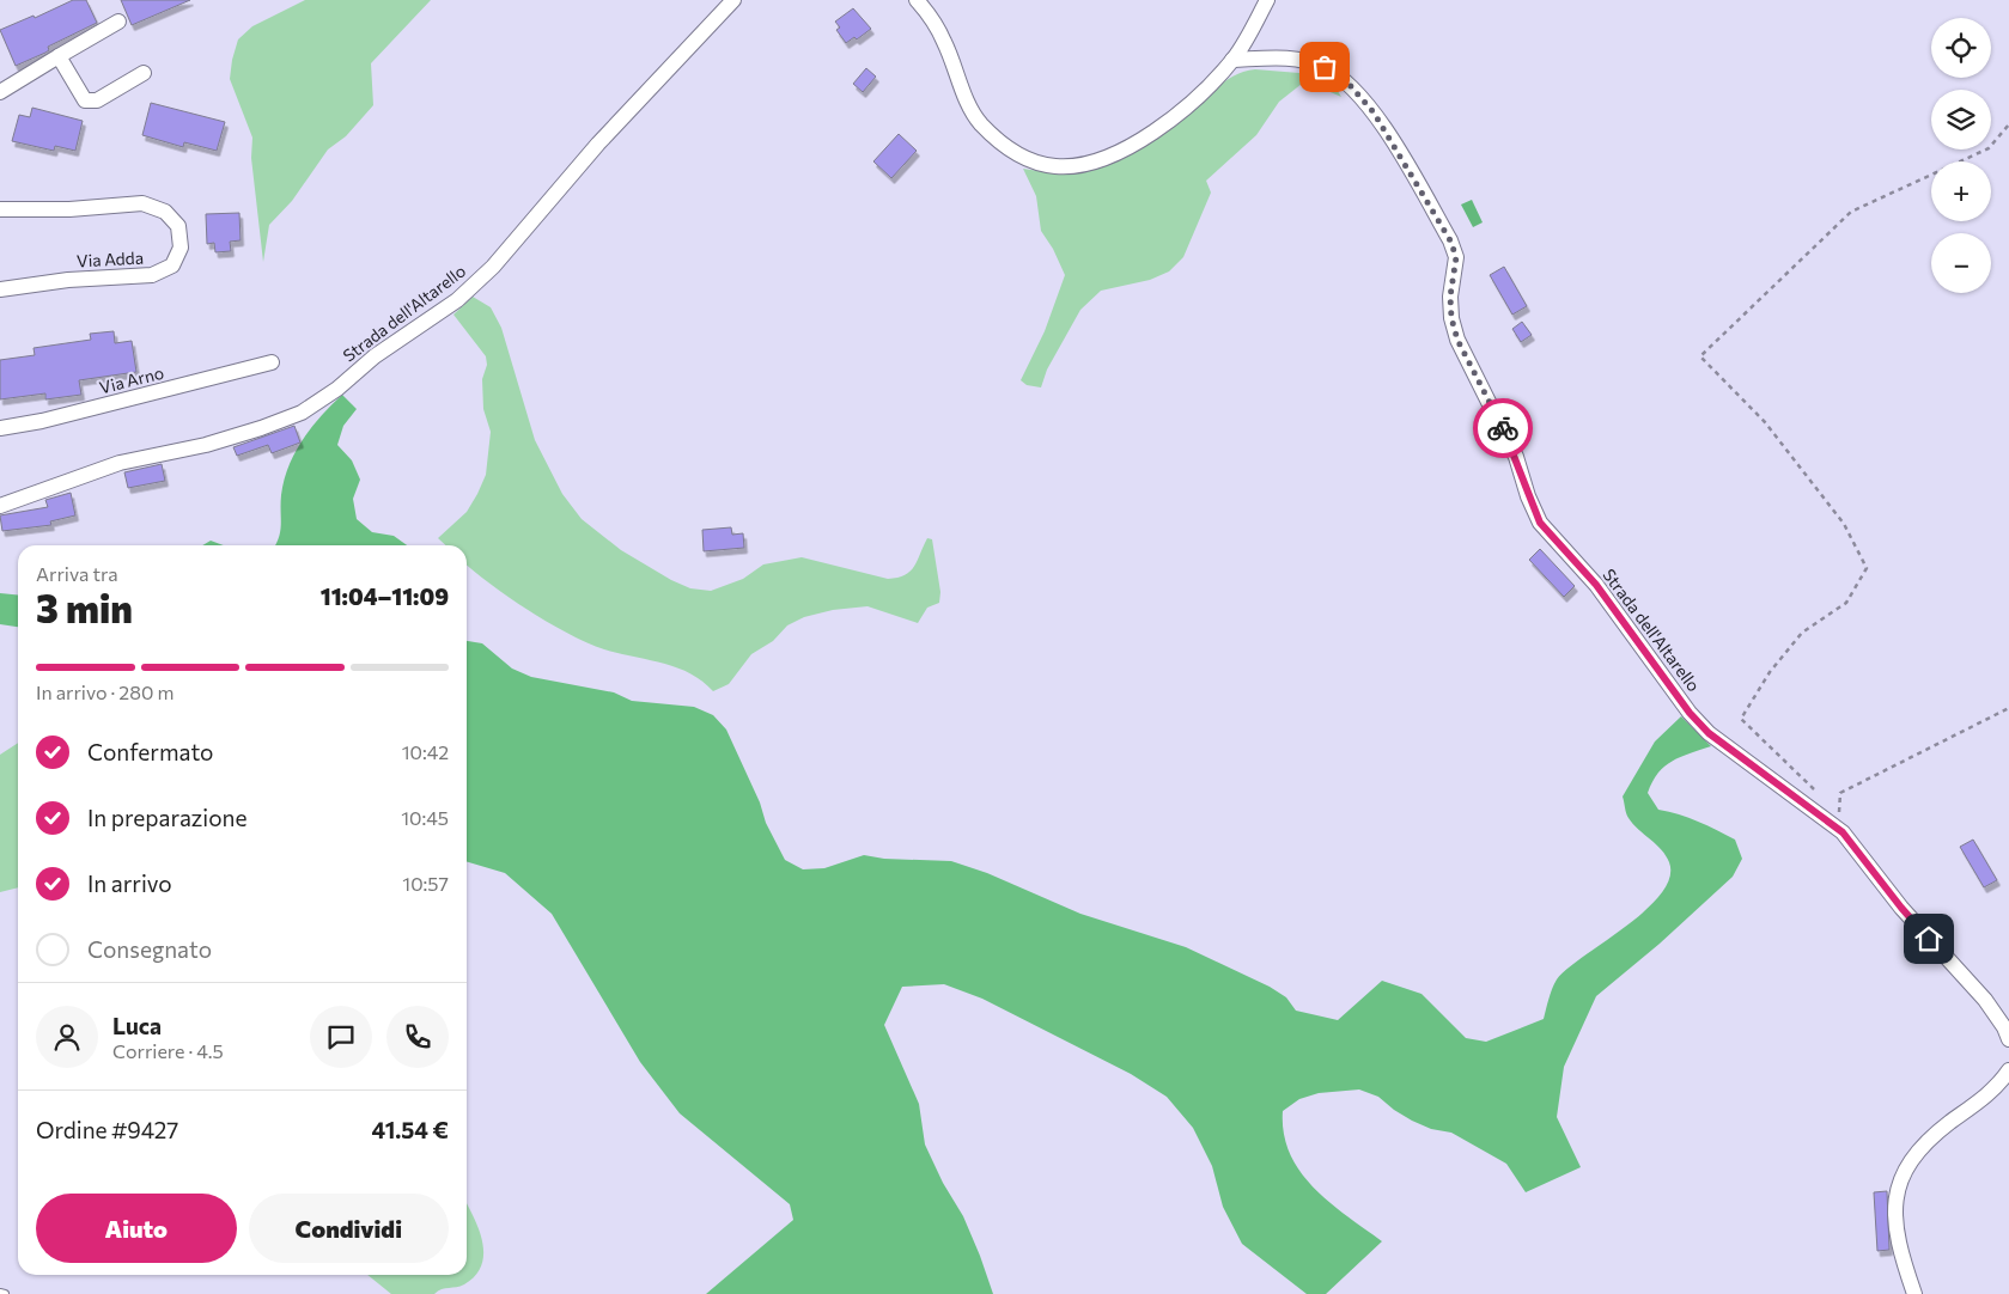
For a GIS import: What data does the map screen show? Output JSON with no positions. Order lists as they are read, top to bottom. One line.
{"streets":{"street":["Via Adda","Strada dell'Altarello","Via Arno"]},"page":{"map_buttons":["+","−"],"heading":["3 min","Arriva tra","11:04–11:09"],"panel":["Luca","Corriere · 4.5","Ordine #9427","41.54 €"],"bar":"In arrivo · 280 m","list":[["Confermato","10:42"],["In preparazione","10:45"],["In arrivo","10:57"],"Consegnato"],"buttons":["Aiuto","Condividi"]}}
